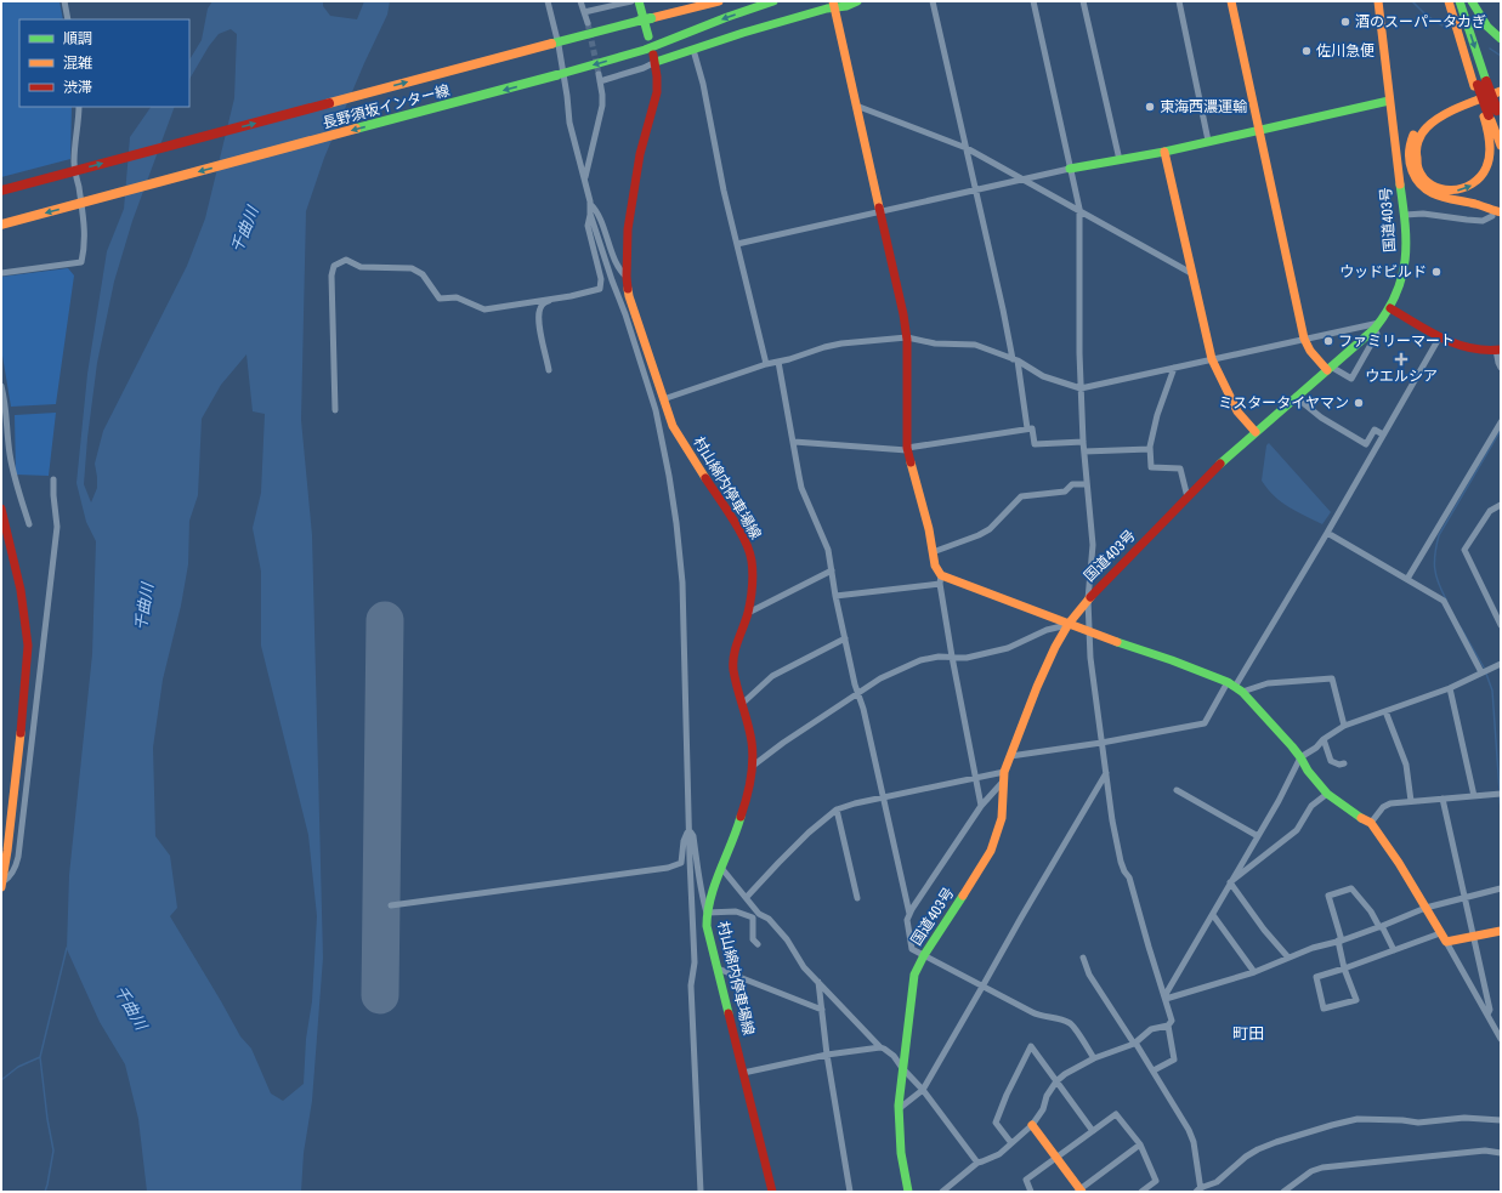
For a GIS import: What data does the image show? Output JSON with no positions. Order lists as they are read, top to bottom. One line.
{"streets":{"main road":["長野須坂インター線","国道403号","村山綿内停車場線"]},"districts":["町田"],"water":["千曲川"],"places":{"other":["酒のスーパータカぎ","佐川急便","東海西濃運輸","ウッドビルド","ファミリーマート","ミスタータイヤマン"],"health":["ウエルシア"]},"legend":["順調","混雑","渋滞"]}
